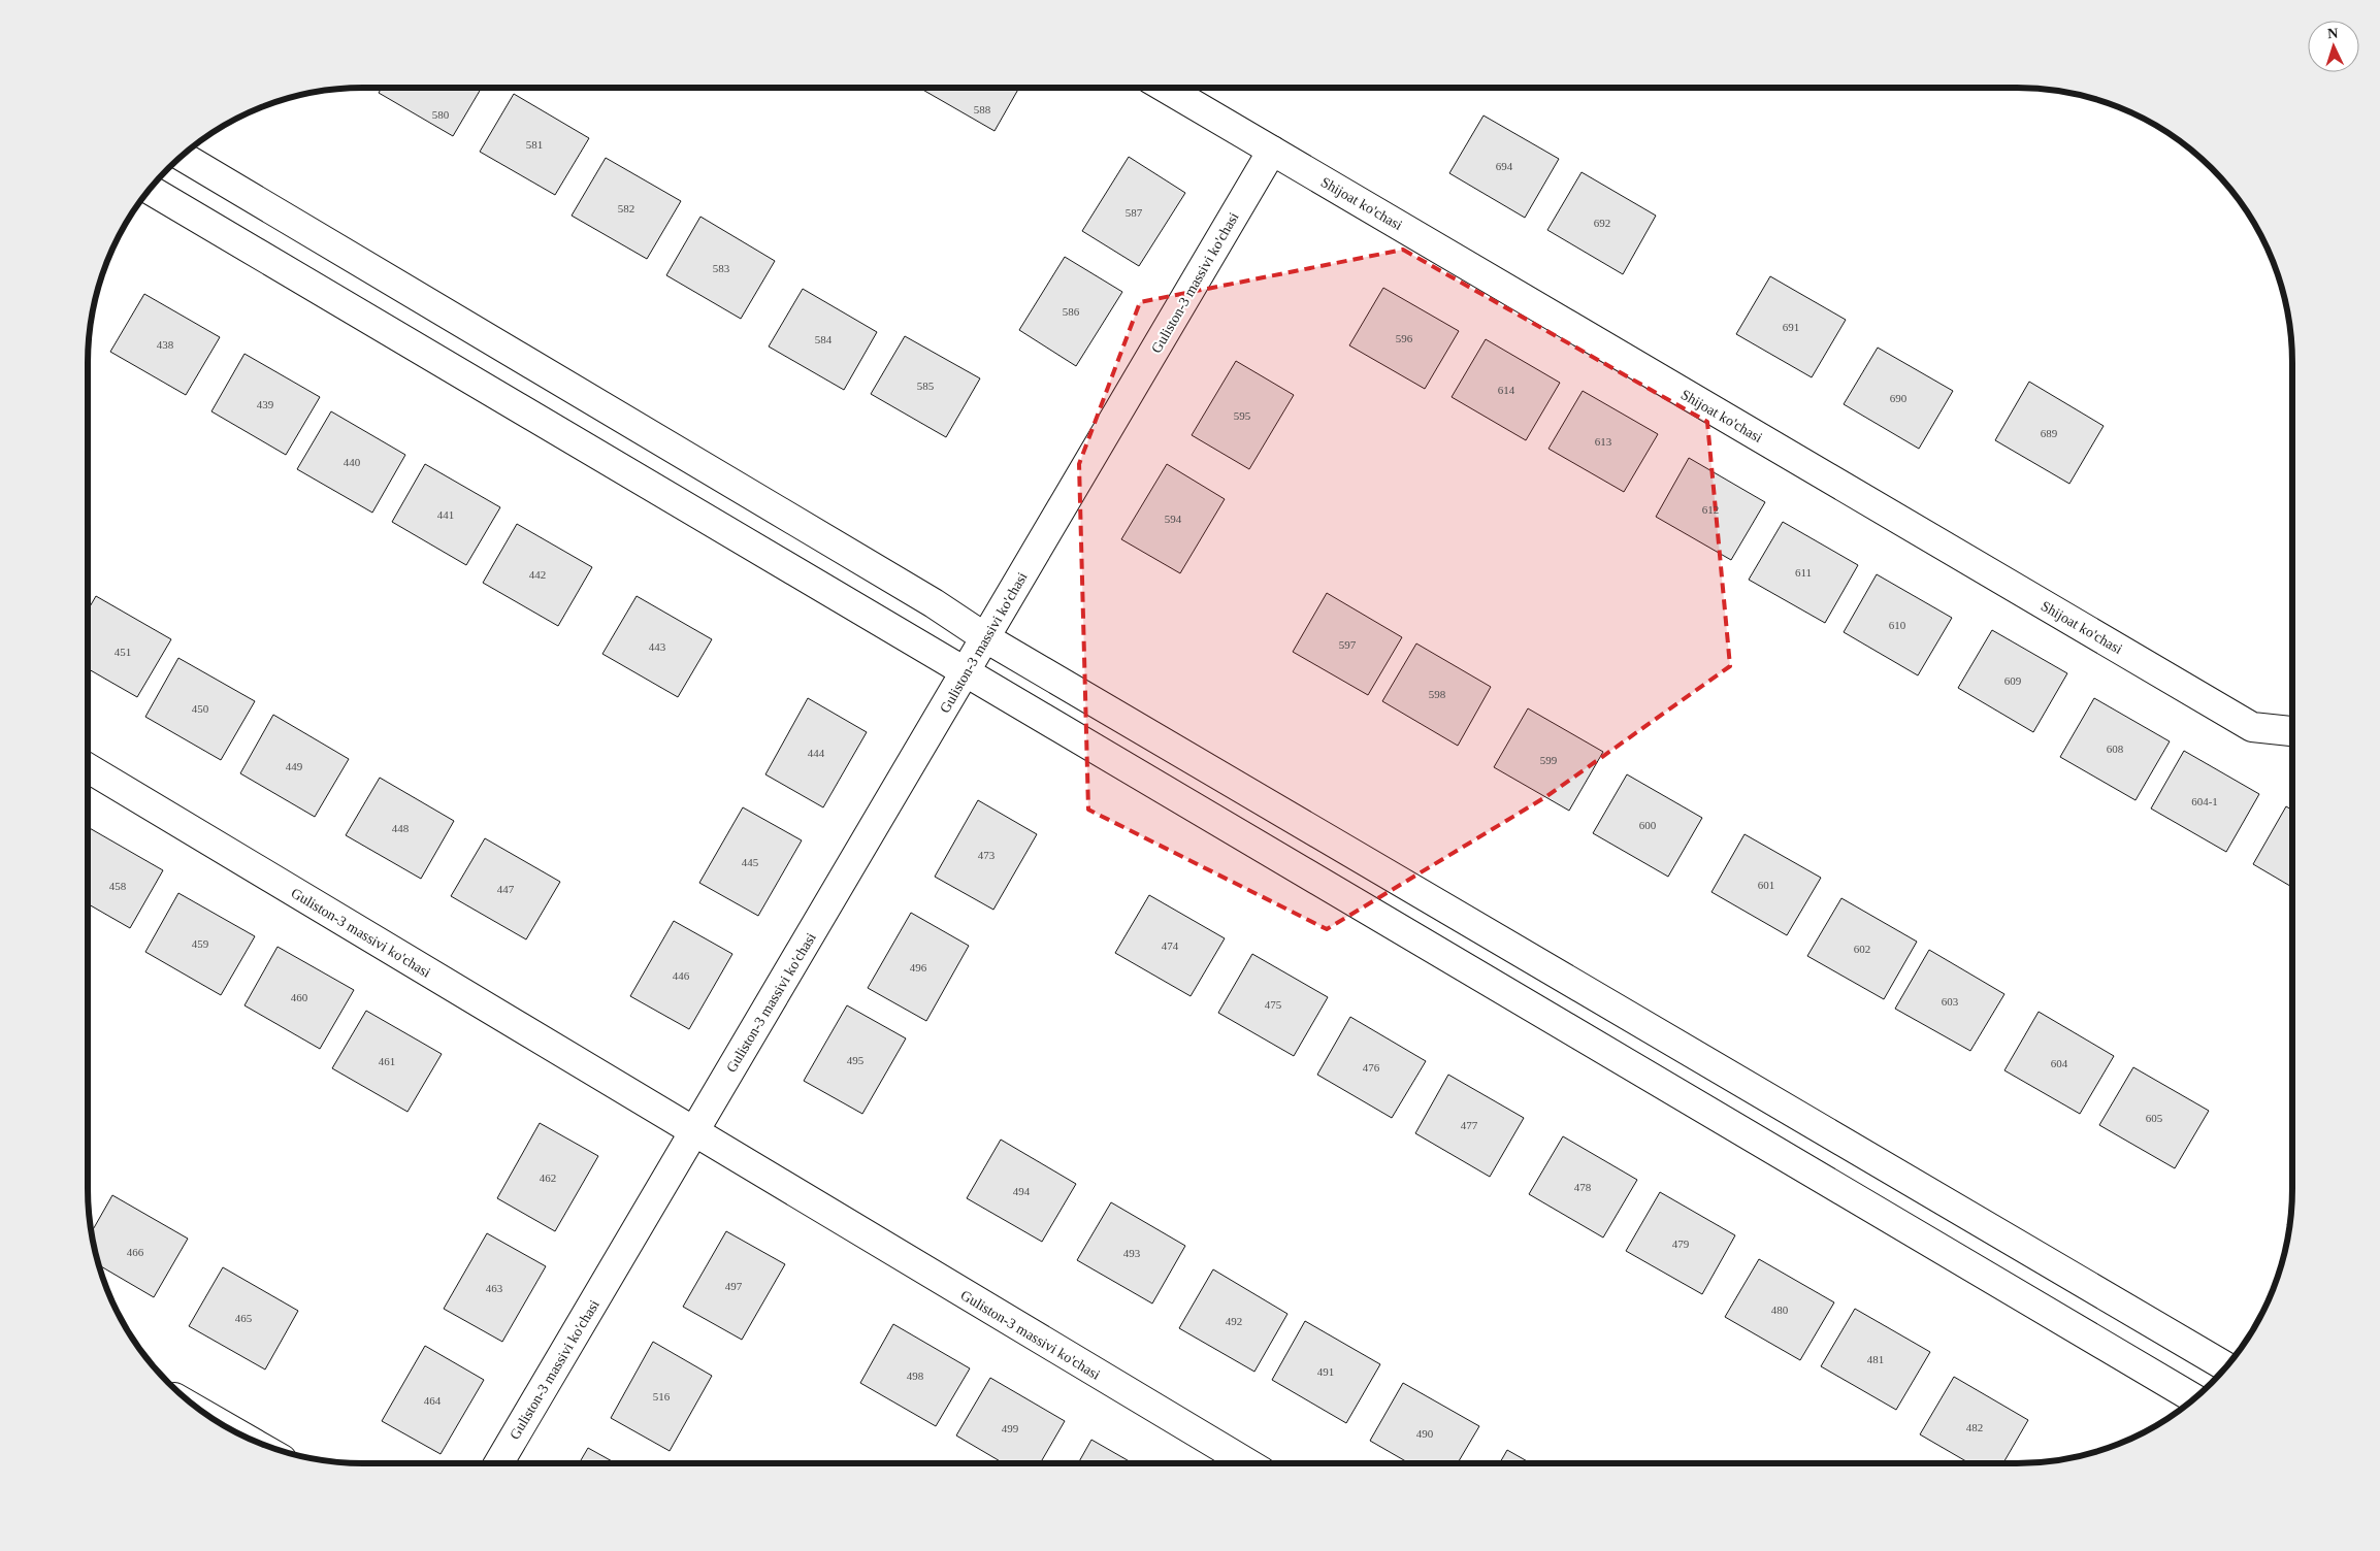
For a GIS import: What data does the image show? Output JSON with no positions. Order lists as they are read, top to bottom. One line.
{"streets":{"street":["Shijoat ko'chasi","Guliston-3 massivi ko'chasi"]},"crossings":[["Shijoat ko'chasi","Guliston-3 massivi ko'chasi"]],"house_numbers":["588","580","581","694","582","587","692","583","586","691","596","584","438","585","614","690","439","595","689","613","440","612","441","594","611","442","610","597","443","451","609","598","450","608","444","599","449","604-1","600","448","473","445","601","458","447","459","474","602","496","446","460","603","475","495","461","604","476","605","477","462","478","494","479","466","493","497","463","480","465","492","481","491","498","516","464","482","499","490"],"north":"top"}
